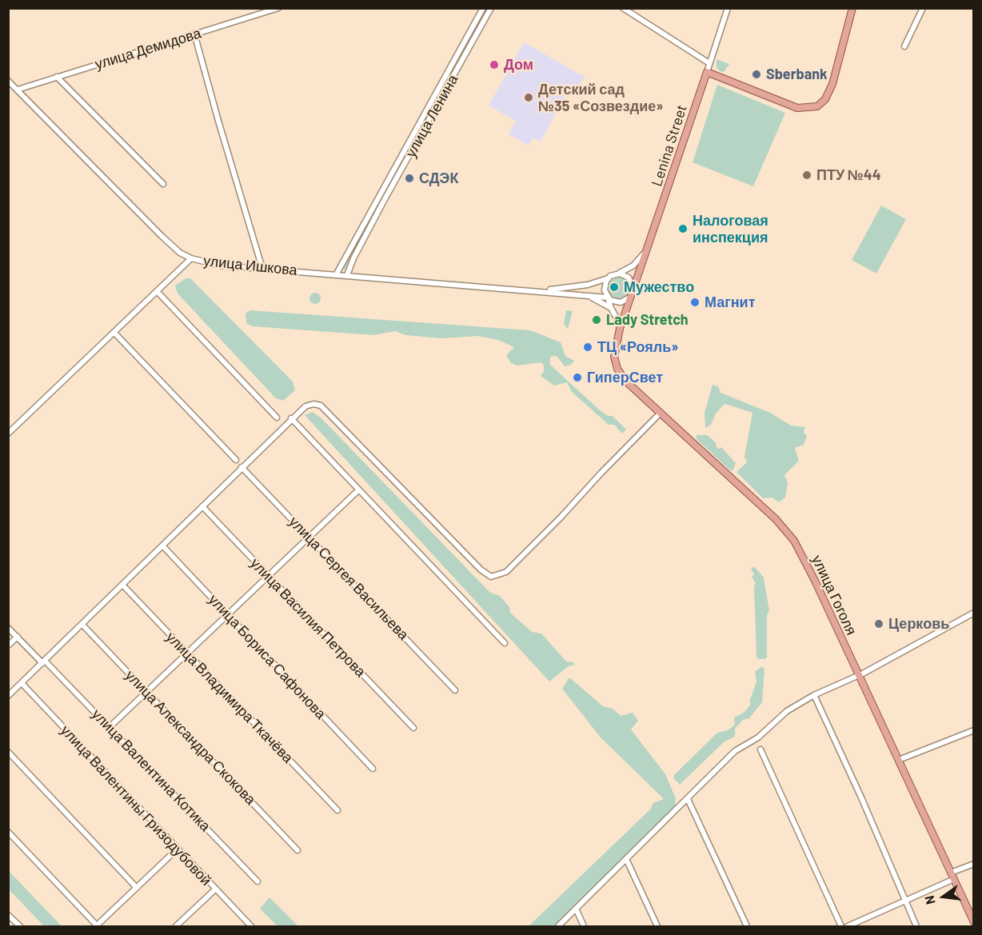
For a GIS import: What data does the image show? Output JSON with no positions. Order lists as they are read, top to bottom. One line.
{"streets":{"main road":["Lenina Street","улица Гоголя"],"street":["улица Демидова","улица Ленина","улица Ишкова","улица Сергея Васильева","улица Василия Петрова","улица Бориса Сафонова","улица Владимира Ткачёва","улица Александра Скокова","улица Валентина Котика","улица Валентины Гризодубовой"]},"crossings":[["улица Демидова","улица Ишкова"],["улица Ленина","улица Ишкова"],["Lenina Street","улица Ишкова"],["Lenina Street","улица Гоголя"],["улица Ишкова","улица Гоголя"]],"places":["Дом","Sberbank","Детский сад №35 «Созвездие»","ПТУ №44","СДЭК","Налоговая инспекция","Мужество","Магнит","Lady Stretch","ТЦ «Рояль»","ГиперСвет","Церковь"],"north":"left"}
